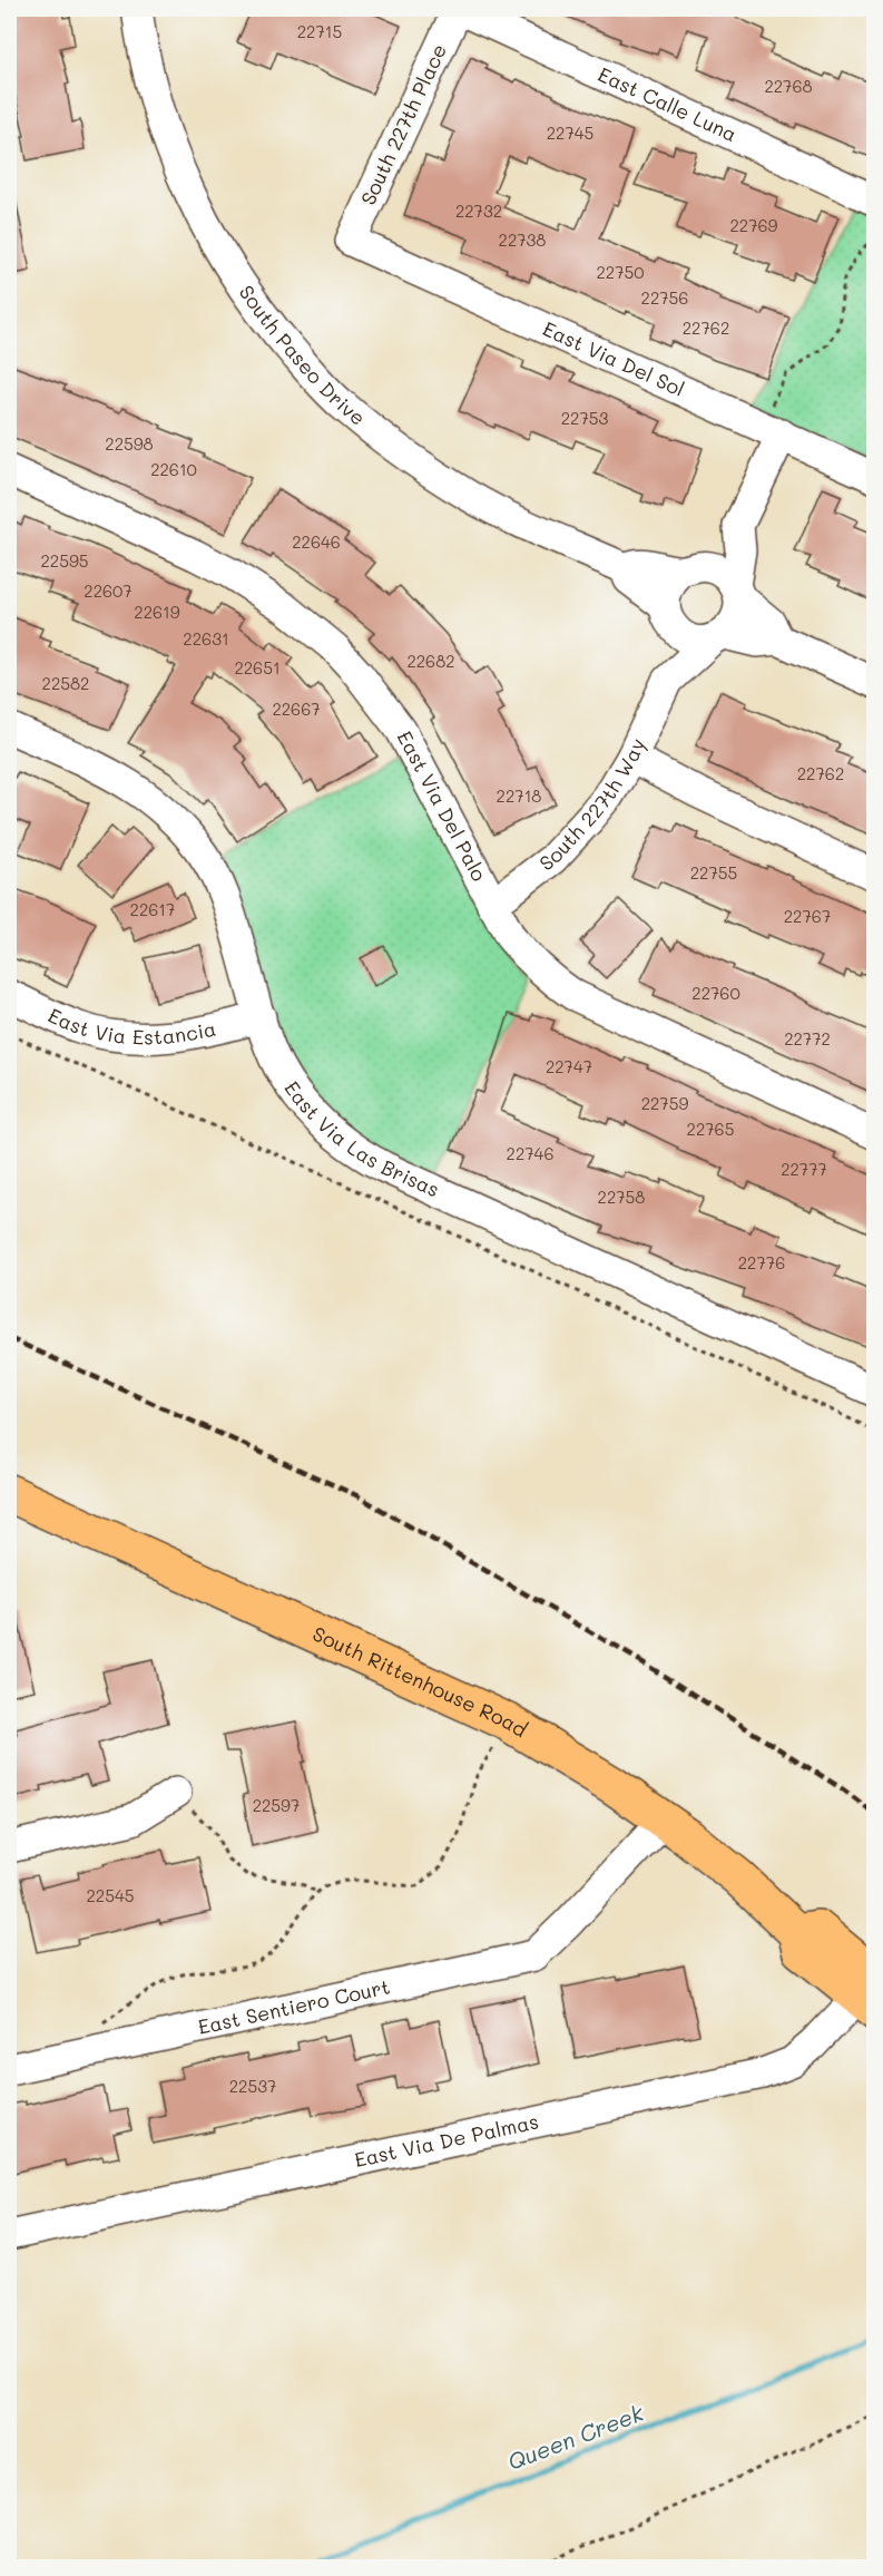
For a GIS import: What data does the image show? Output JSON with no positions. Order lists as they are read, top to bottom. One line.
{"streets":{"main road":["South Rittenhouse Road"],"street":["East Calle Luna","South 227th Place","South Paseo Drive","East Via Del Sol","South 227th Way","East Via Del Palo","East Via Estancia","East Via Las Brisas","East Sentiero Court","East Via De Palmas"]},"crossings":[["East Calle Luna","South 227th Place"],["South 227th Place","East Via Del Sol"],["South Paseo Drive","South 227th Way"],["South 227th Way","East Via Del Palo"],["East Via Estancia","East Via Las Brisas"],["South Rittenhouse Road","East Sentiero Court"],["South Rittenhouse Road","East Via De Palmas"]],"water":["Queen Creek"],"house_numbers":["22715","22768","22745","22732","22769","22738","22750","22756","22762","22753","22598","22610","22646","22595","22607","22619","22631","22682","22651","22582","22667","22762","22718","22755","22617","22767","22760","22772","22747","22759","22765","22746","22777","22758","22776","22597","22545","22537"]}
